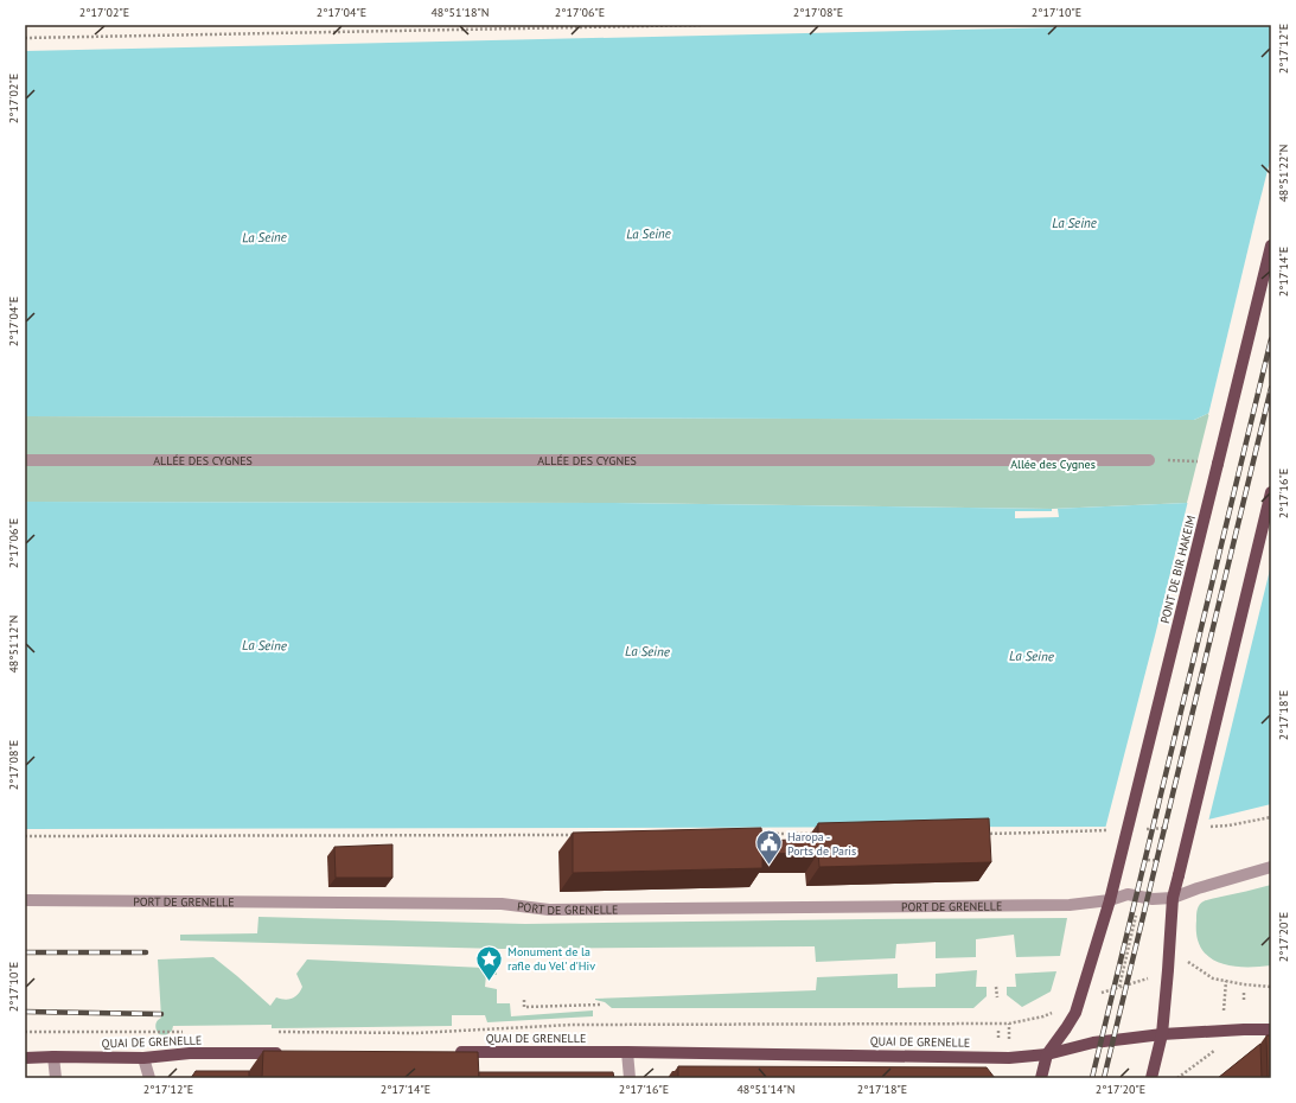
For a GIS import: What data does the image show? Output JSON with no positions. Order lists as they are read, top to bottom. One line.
{"streets":{"main road":["PONT DE BIR HAKEIM","QUAI DE GRENELLE"],"street":["ALLÉE DES CYGNES","PORT DE GRENELLE"]},"crossings":[["PONT DE BIR HAKEIM","PORT DE GRENELLE"],["PONT DE BIR HAKEIM","QUAI DE GRENELLE"]],"water":["La Seine"],"parks":["Allée des Cygnes"],"places":{"public building":["Haropa - Ports de Paris"],"place":["Monument de la rafle du Vel' d'Hiv"]},"coordinates":["2°17'02\"E","2°17'04\"E","48°51'18\"N","2°17'06\"E","2°17'08\"E","2°17'10\"E","2°17'12\"E","48°51'22\"N","2°17'14\"E","2°17'16\"E","48°51'12\"N","2°17'18\"E","2°17'20\"E","48°51'14\"N"]}
